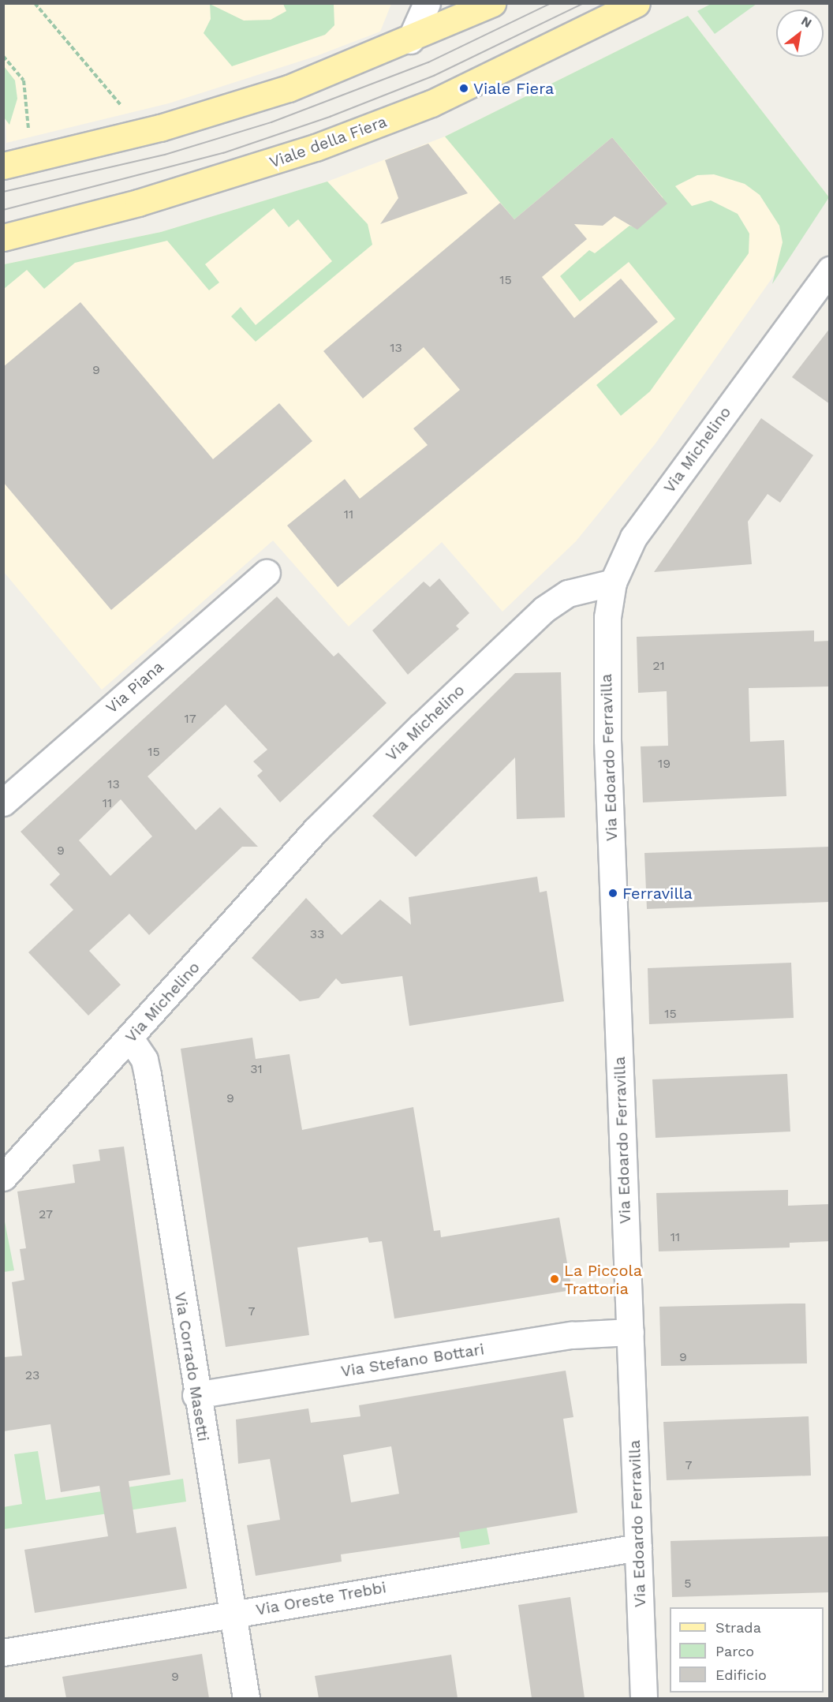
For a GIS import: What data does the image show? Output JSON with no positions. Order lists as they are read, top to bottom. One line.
{"streets":{"main road":["Viale della Fiera"],"street":["Via Michelino","Via Piana","Via Edoardo Ferravilla","Via Stefano Bottari","Via Corrado Masetti","Via Oreste Trebbi"]},"crossings":[["Via Michelino","Via Edoardo Ferravilla"],["Via Michelino","Via Corrado Masetti"],["Via Edoardo Ferravilla","Via Stefano Bottari"],["Via Edoardo Ferravilla","Via Oreste Trebbi"],["Via Stefano Bottari","Via Corrado Masetti"],["Via Corrado Masetti","Via Oreste Trebbi"]],"places":["Viale Fiera","Ferravilla","La Piccola Trattoria"],"house_numbers":["15","13","9","11","21","17","15","19","13","11","9","33","15","31","9","27","11","7","9","23","7","5","9"],"legend":["Strada","Parco","Edificio"],"north":"top right"}
